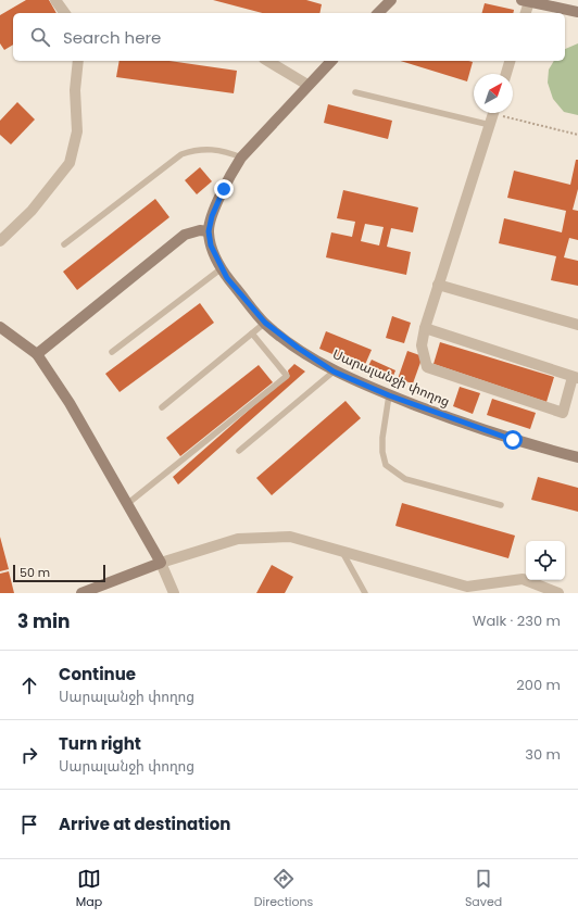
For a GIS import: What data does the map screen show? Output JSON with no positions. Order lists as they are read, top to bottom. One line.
{"streets":{"street":["Սարալանջի փողոց"]},"scale_bar":"50 m","north":"top right","page":{"search":"Search here","scale":"50 m","heading":["3 min","Walk · 230 m"],"list":[["Continue","Սարալանջի փողոց","200 m"],["Turn right","Սարալանջի փողոց","30 m"],"Arrive at destination"],"nav":["Map","Directions","Saved"]}}
